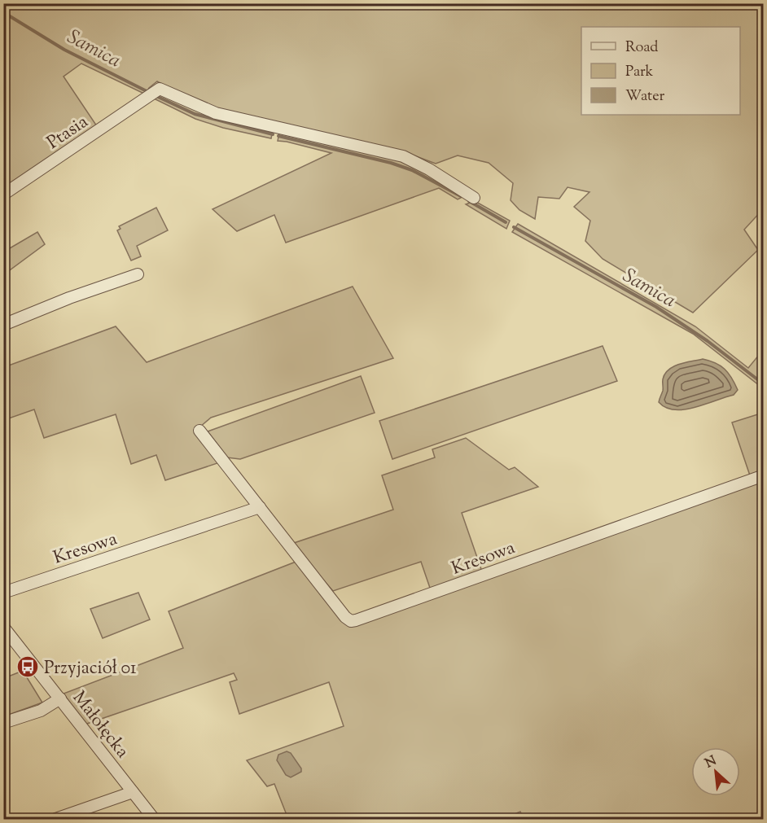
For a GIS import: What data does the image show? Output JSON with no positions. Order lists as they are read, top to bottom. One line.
{"streets":{"street":["Ptasia","Kresowa","Małołęcka"]},"water":["Samica"],"places":{"bus stop":["Przyjaciół 01"]},"legend":["Road","Park","Water"],"north":"top left"}
